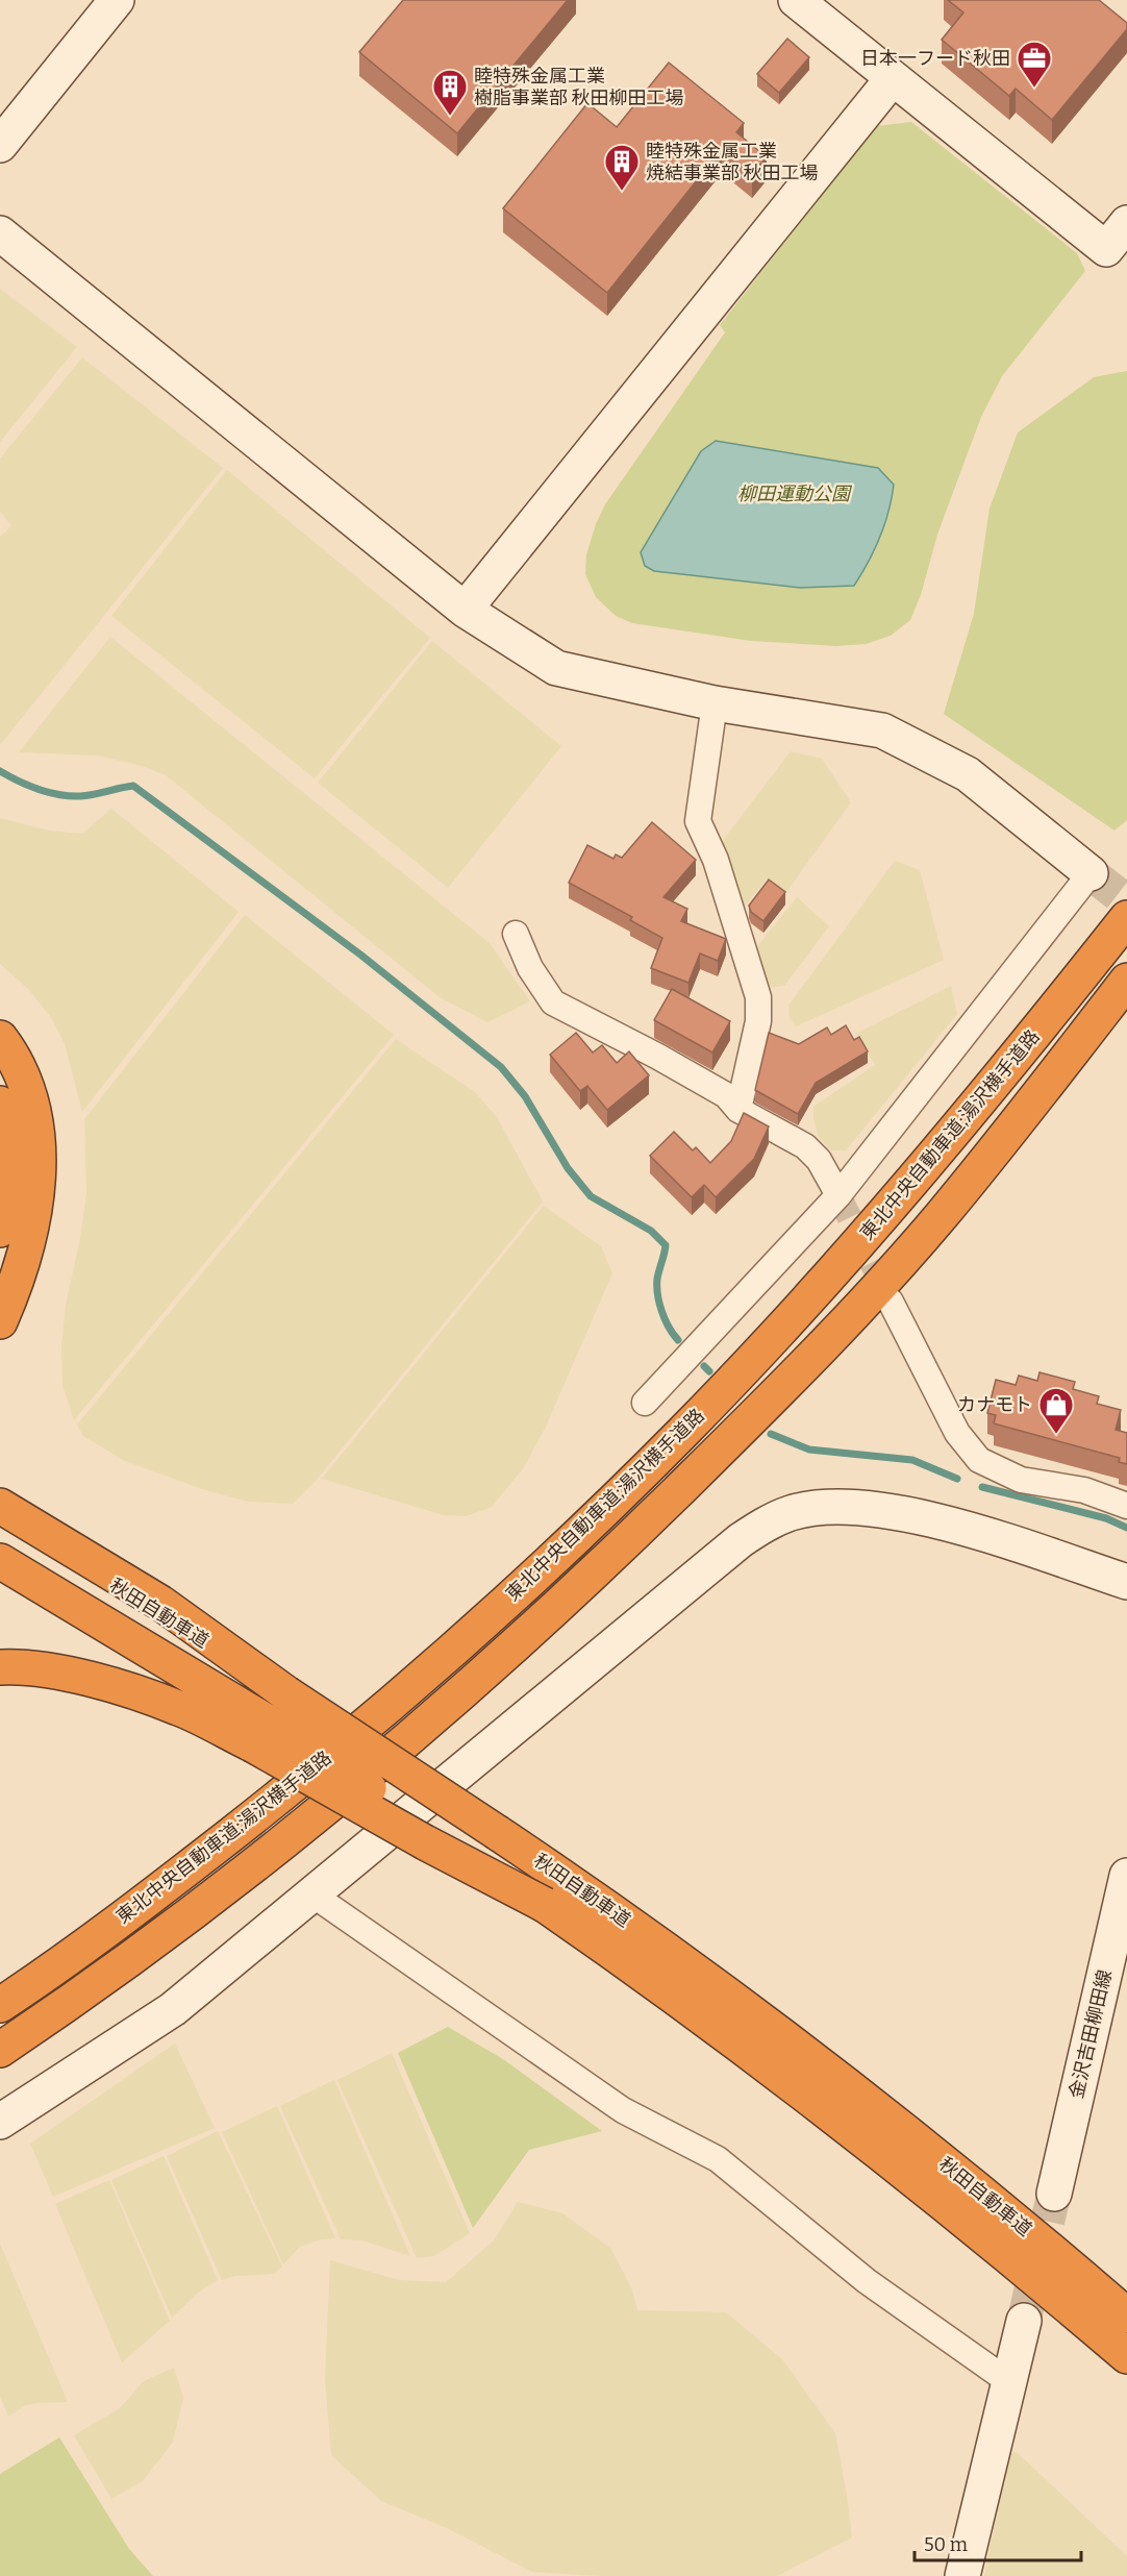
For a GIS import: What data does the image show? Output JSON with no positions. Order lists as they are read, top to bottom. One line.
{"streets":{"highway":["東北中央自動車道;湯沢横手道路","秋田自動車道"],"street":["金沢吉田柳田線"]},"parks":["柳田運動公園"],"places":{"office":["日本一フード秋田"],"building":["睦特殊金属工業 樹脂事業部 秋田柳田工場","睦特殊金属工業 焼結事業部 秋田工場"],"shop":["カナモト"]},"scale_bar":"50 m"}
